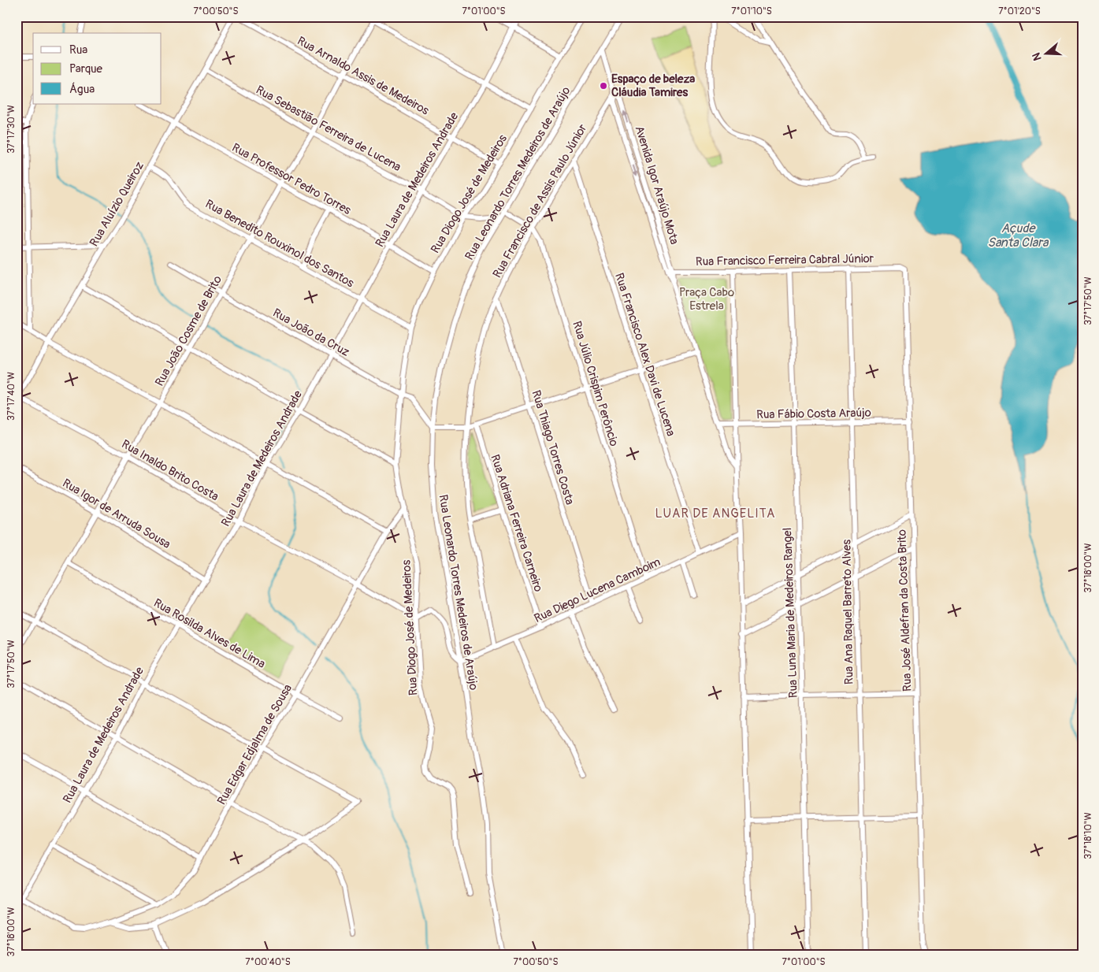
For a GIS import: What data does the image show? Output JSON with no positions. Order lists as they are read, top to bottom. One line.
{"streets":{"street":["Rua Arnaldo Assis de Medeiros","Rua Sebastião Ferreira de Lucena","Rua Leonardo Torres Medeiros de Araújo","Rua Professor Pedro Torres","Rua Laura de Medeiros Andrade","Avenida Igor Araújo Mota","Rua Diogo José de Medeiros","Rua Francisco de Assis Paulo Júnior","Rua Aluízio Queiroz","Rua Benedito Rouxinol dos Santos","Rua Francisco Ferreira Cabral Júnior","Rua João Cosme de Brito","Rua João da Cruz","Rua Francisco Alex Davi de Lucena","Rua Júlio Crispim Perôncio","Rua Fábio Costa Araújo","Rua Thiago Torres Costa","Rua Inaldo Brito Costa","Rua Igor de Arruda Sousa","Rua Adriana Ferreira Carneiro","Rua Diego Lucena Camboim","Rua José Aldefran da Costa Brito","Rua Ana Raquel Barreto Alves","Rua Luna Maria de Medeiros Rangel","Rua Rosilda Alves de Lima","Rua Edgar Edjalma de Sousa"]},"crossings":[["Rua Arnaldo Assis de Medeiros","Rua Laura de Medeiros Andrade"],["Rua Arnaldo Assis de Medeiros","Rua Diogo José de Medeiros"],["Rua Arnaldo Assis de Medeiros","Rua João Cosme de Brito"],["Rua Sebastião Ferreira de Lucena","Rua Laura de Medeiros Andrade"],["Rua Sebastião Ferreira de Lucena","Rua Diogo José de Medeiros"],["Rua Sebastião Ferreira de Lucena","Rua Aluízio Queiroz"],["Rua Sebastião Ferreira de Lucena","Rua João Cosme de Brito"],["Rua Leonardo Torres Medeiros de Araújo","Avenida Igor Araújo Mota"],["Rua Leonardo Torres Medeiros de Araújo","Rua João da Cruz"],["Rua Leonardo Torres Medeiros de Araújo","Rua Diego Lucena Camboim"],["Rua Professor Pedro Torres","Rua Laura de Medeiros Andrade"],["Rua Professor Pedro Torres","Rua Diogo José de Medeiros"],["Rua Professor Pedro Torres","Rua Aluízio Queiroz"],["Rua Professor Pedro Torres","Rua João Cosme de Brito"],["Rua Laura de Medeiros Andrade","Rua Benedito Rouxinol dos Santos"],["Rua Laura de Medeiros Andrade","Rua João da Cruz"],["Rua Laura de Medeiros Andrade","Rua Inaldo Brito Costa"],["Rua Laura de Medeiros Andrade","Rua Igor de Arruda Sousa"],["Rua Laura de Medeiros Andrade","Rua Rosilda Alves de Lima"],["Rua Laura de Medeiros Andrade","Rua Edgar Edjalma de Sousa"],["Avenida Igor Araújo Mota","Rua Francisco de Assis Paulo Júnior"],["Avenida Igor Araújo Mota","Rua Francisco Ferreira Cabral Júnior"],["Avenida Igor Araújo Mota","Rua Fábio Costa Araújo"],["Rua Diogo José de Medeiros","Rua Benedito Rouxinol dos Santos"],["Rua Diogo José de Medeiros","Rua João da Cruz"],["Rua Diogo José de Medeiros","Rua Inaldo Brito Costa"],["Rua Diogo José de Medeiros","Rua Edgar Edjalma de Sousa"],["Rua Francisco de Assis Paulo Júnior","Rua Francisco Alex Davi de Lucena"],["Rua Francisco de Assis Paulo Júnior","Rua Júlio Crispim Perôncio"],["Rua Francisco de Assis Paulo Júnior","Rua Thiago Torres Costa"],["Rua Francisco de Assis Paulo Júnior","Rua Diego Lucena Camboim"],["Rua Aluízio Queiroz","Rua Benedito Rouxinol dos Santos"],["Rua Aluízio Queiroz","Rua Inaldo Brito Costa"],["Rua Benedito Rouxinol dos Santos","Rua João Cosme de Brito"],["Rua Francisco Ferreira Cabral Júnior","Rua José Aldefran da Costa Brito"],["Rua Francisco Ferreira Cabral Júnior","Rua Ana Raquel Barreto Alves"],["Rua Francisco Ferreira Cabral Júnior","Rua Luna Maria de Medeiros Rangel"],["Rua João Cosme de Brito","Rua João da Cruz"],["Rua João Cosme de Brito","Rua Inaldo Brito Costa"],["Rua João Cosme de Brito","Rua Igor de Arruda Sousa"],["Rua João Cosme de Brito","Rua Rosilda Alves de Lima"],["Rua Francisco Alex Davi de Lucena","Rua Diego Lucena Camboim"],["Rua Júlio Crispim Perôncio","Rua Diego Lucena Camboim"],["Rua Fábio Costa Araújo","Rua José Aldefran da Costa Brito"],["Rua Fábio Costa Araújo","Rua Ana Raquel Barreto Alves"],["Rua Fábio Costa Araújo","Rua Luna Maria de Medeiros Rangel"],["Rua Thiago Torres Costa","Rua Diego Lucena Camboim"],["Rua Inaldo Brito Costa","Rua Edgar Edjalma de Sousa"],["Rua Adriana Ferreira Carneiro","Rua Diego Lucena Camboim"],["Rua Rosilda Alves de Lima","Rua Edgar Edjalma de Sousa"]],"districts":["LUAR DE ANGELITA"],"water":["Açude Santa Clara"],"parks":["Praça Cabo Estrela"],"places":["Espaço de beleza Cláudia Tamires"],"legend":["Rua","Parque","Água"],"north":"left","coordinates":["7°00'50\"S","7°01'00\"S","7°01'10\"S","7°01'20\"S","37°17'30\"W","37°17'50\"W","37°17'40\"W","37°18'00\"W","37°18'10\"W","7°00'40\"S"]}
